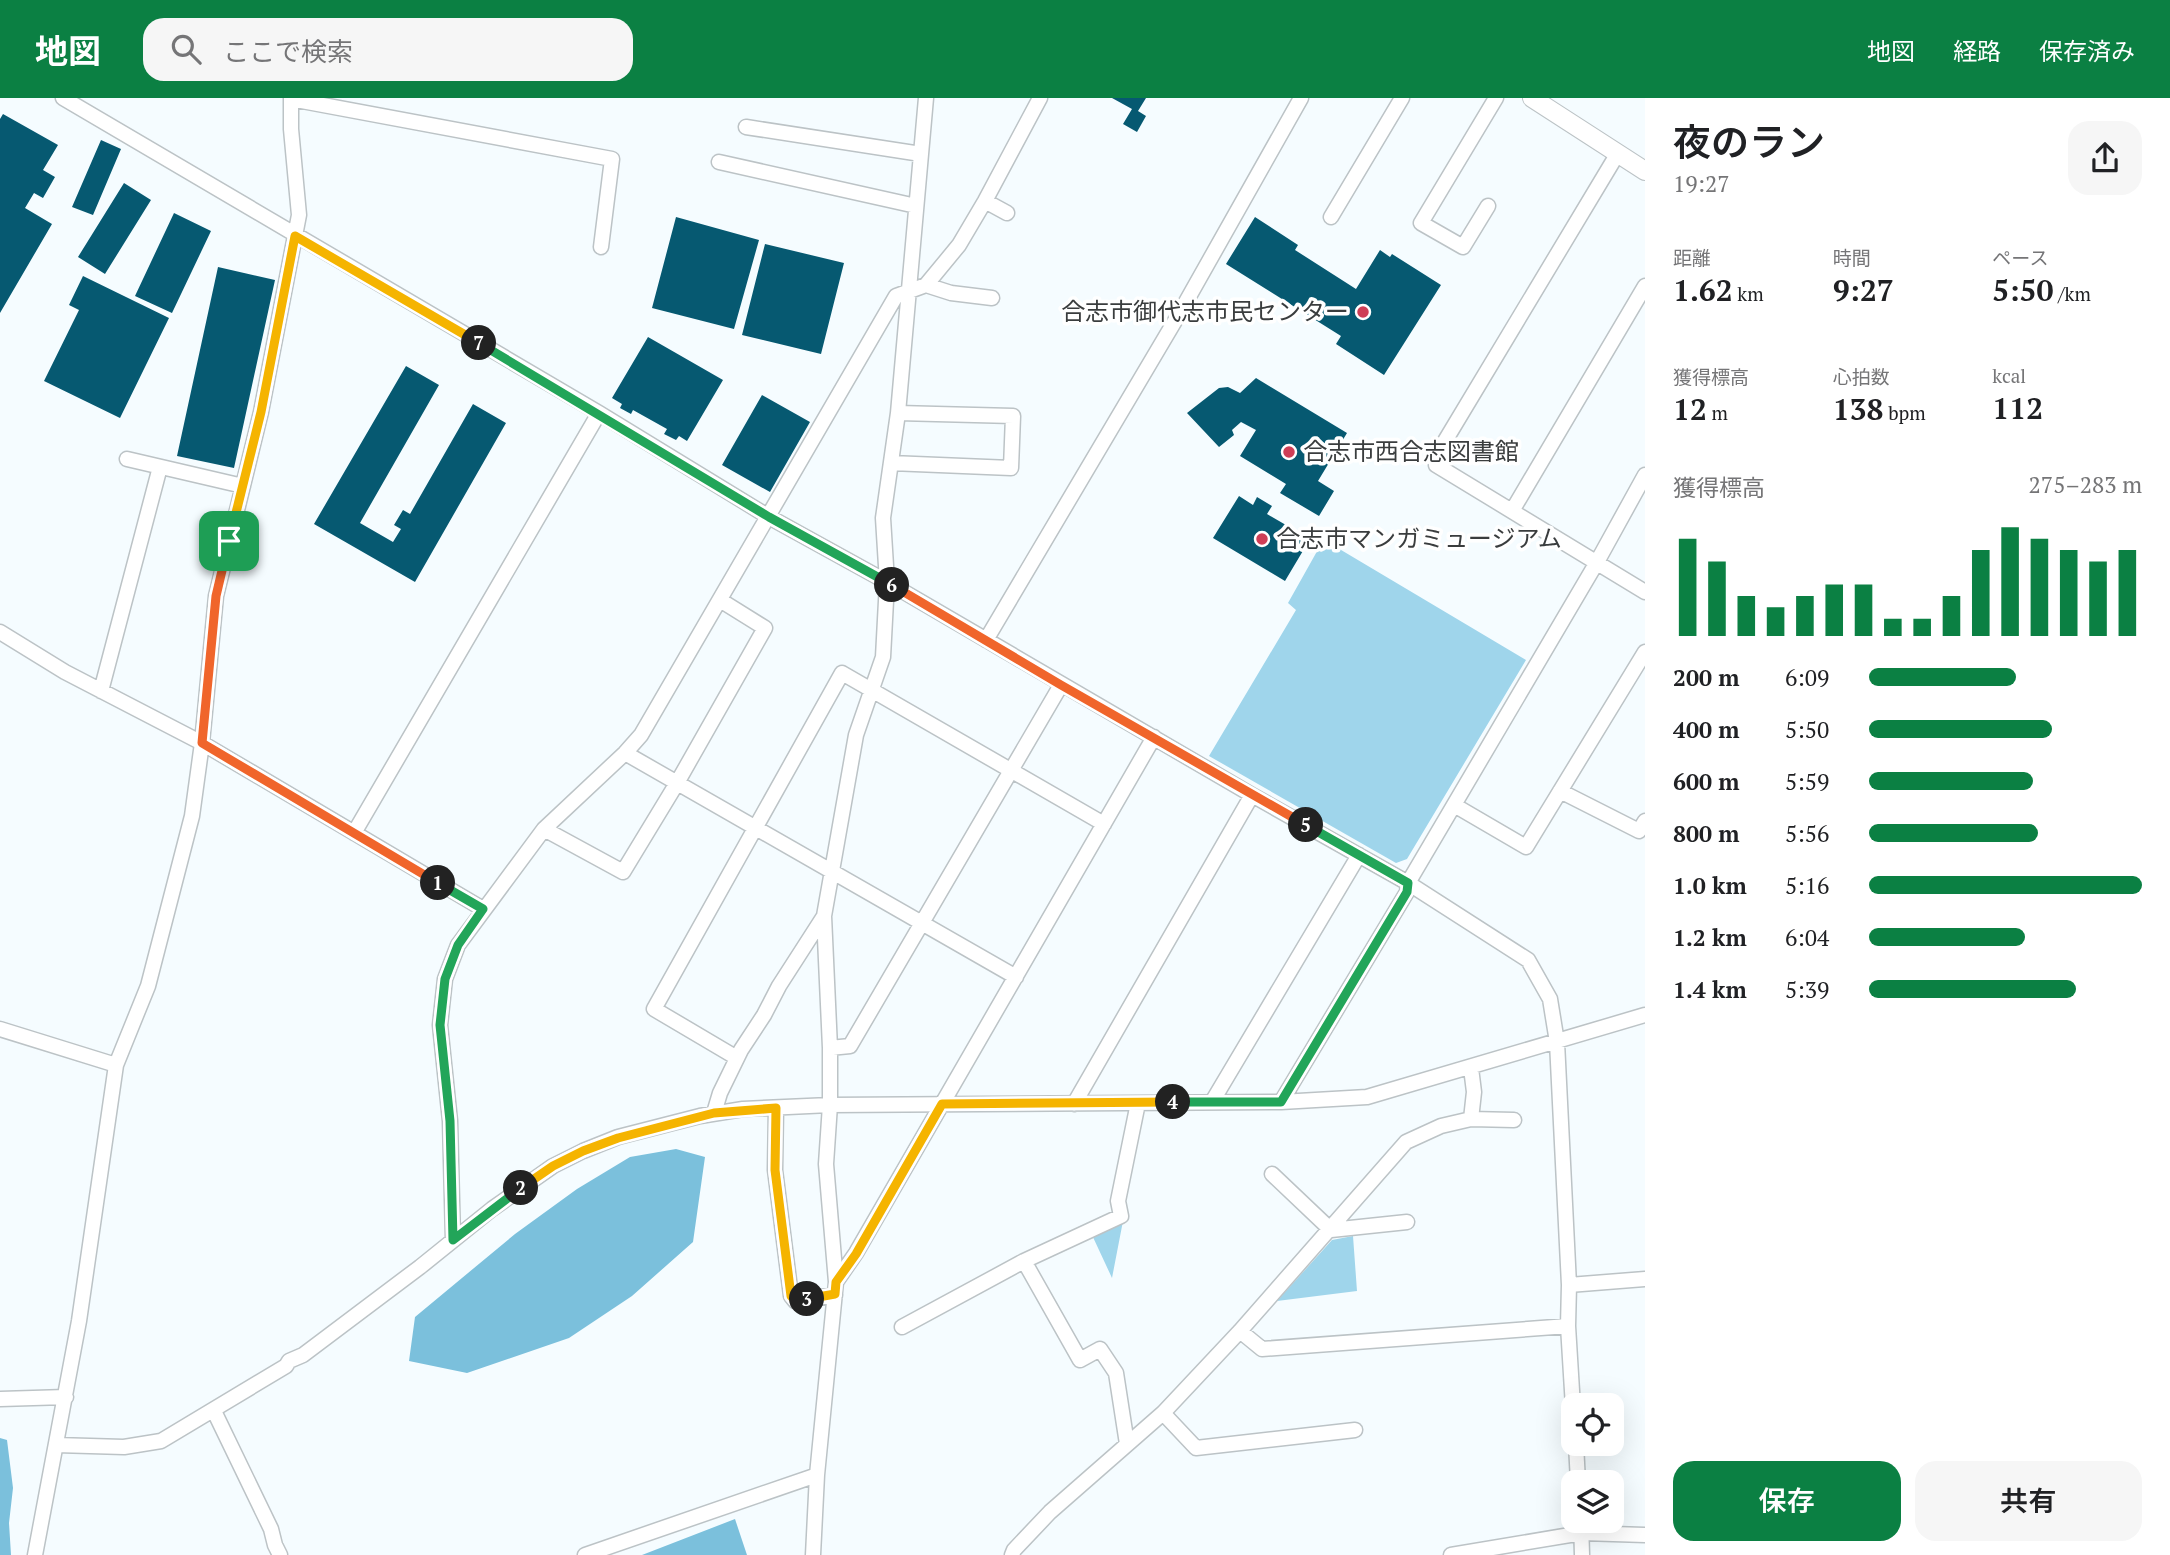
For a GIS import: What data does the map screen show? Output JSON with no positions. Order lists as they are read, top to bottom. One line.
{"places":["合志市御代志市民センター","合志市西合志図書館","合志市マンガミュージアム"],"page":{"header":"地図","search":"ここで検索","nav":["地図","経路","保存済み"],"heading":["夜のラン","19:27"],"stats":[["距離","1.62 km"],["時間","9:27"],["ペース","5:50 /km"],["獲得標高","12 m"],["心拍数","138 bpm"],["kcal","112"]],"pins":["7","6","5","1","4","2","3"],"chart":["獲得標高","275–283 m"],"list":[{"name":"200 m","note":"6:09"},{"name":"400 m","note":"5:50"},{"name":"600 m","note":"5:59"},{"name":"800 m","note":"5:56"},{"name":"1.0 km","note":"5:16"},{"name":"1.2 km","note":"6:04"},{"name":"1.4 km","note":"5:39"}],"buttons":["保存","共有"]}}
